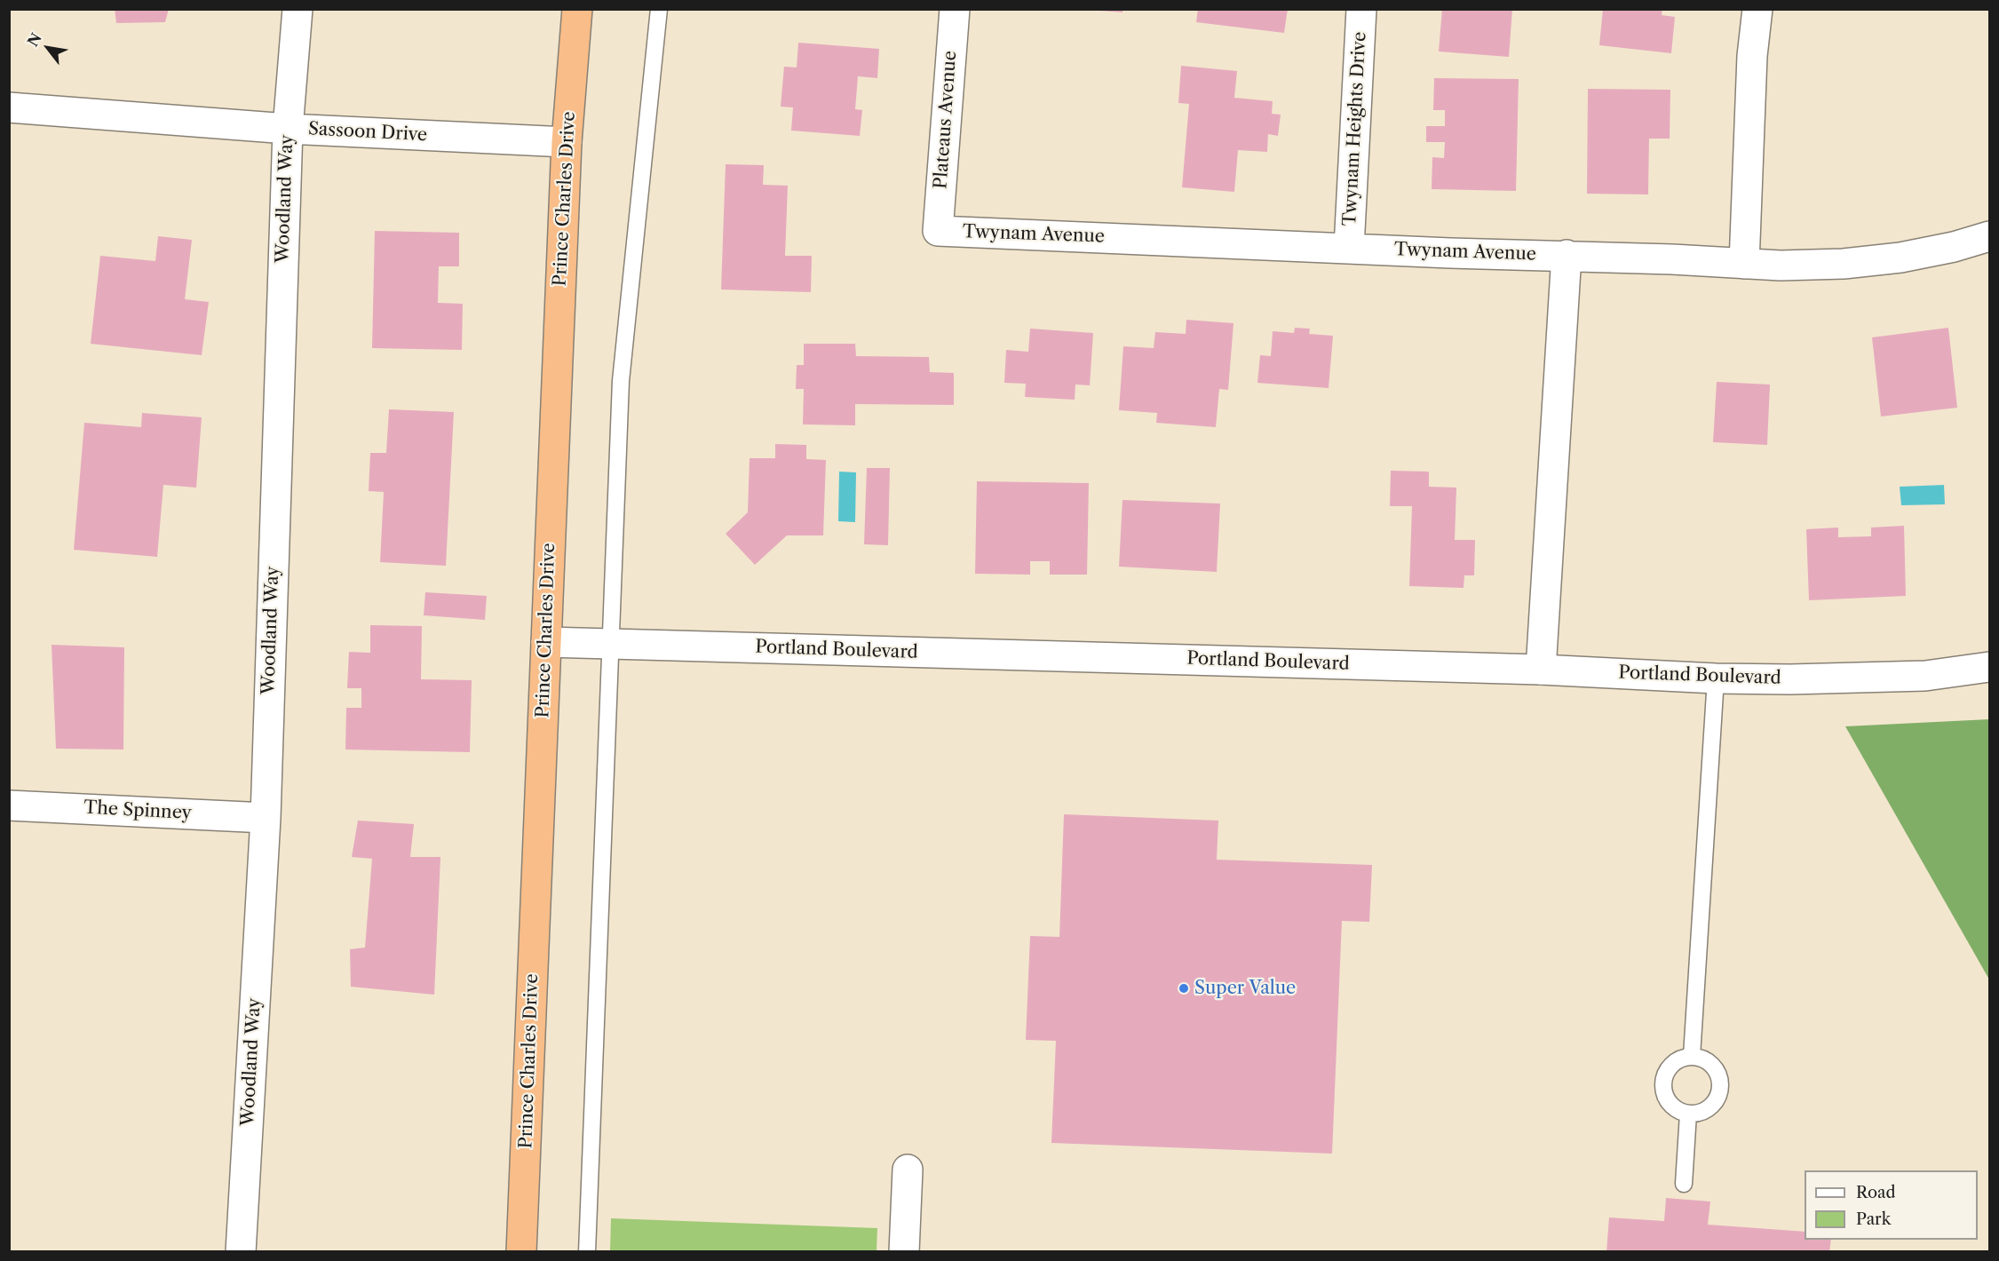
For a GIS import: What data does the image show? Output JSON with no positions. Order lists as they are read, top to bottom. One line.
{"streets":{"highway":["Prince Charles Drive"],"street":["Plateaus Avenue","Twynam Heights Drive","Sassoon Drive","Woodland Way","Twynam Avenue","Portland Boulevard","The Spinney"]},"crossings":[["Plateaus Avenue","Twynam Avenue"],["Twynam Heights Drive","Twynam Avenue"],["Sassoon Drive","Woodland Way"],["Sassoon Drive","Prince Charles Drive"],["Woodland Way","The Spinney"],["Prince Charles Drive","Portland Boulevard"]],"places":["Super Value"],"legend":["Road","Park"],"north":"top left"}
